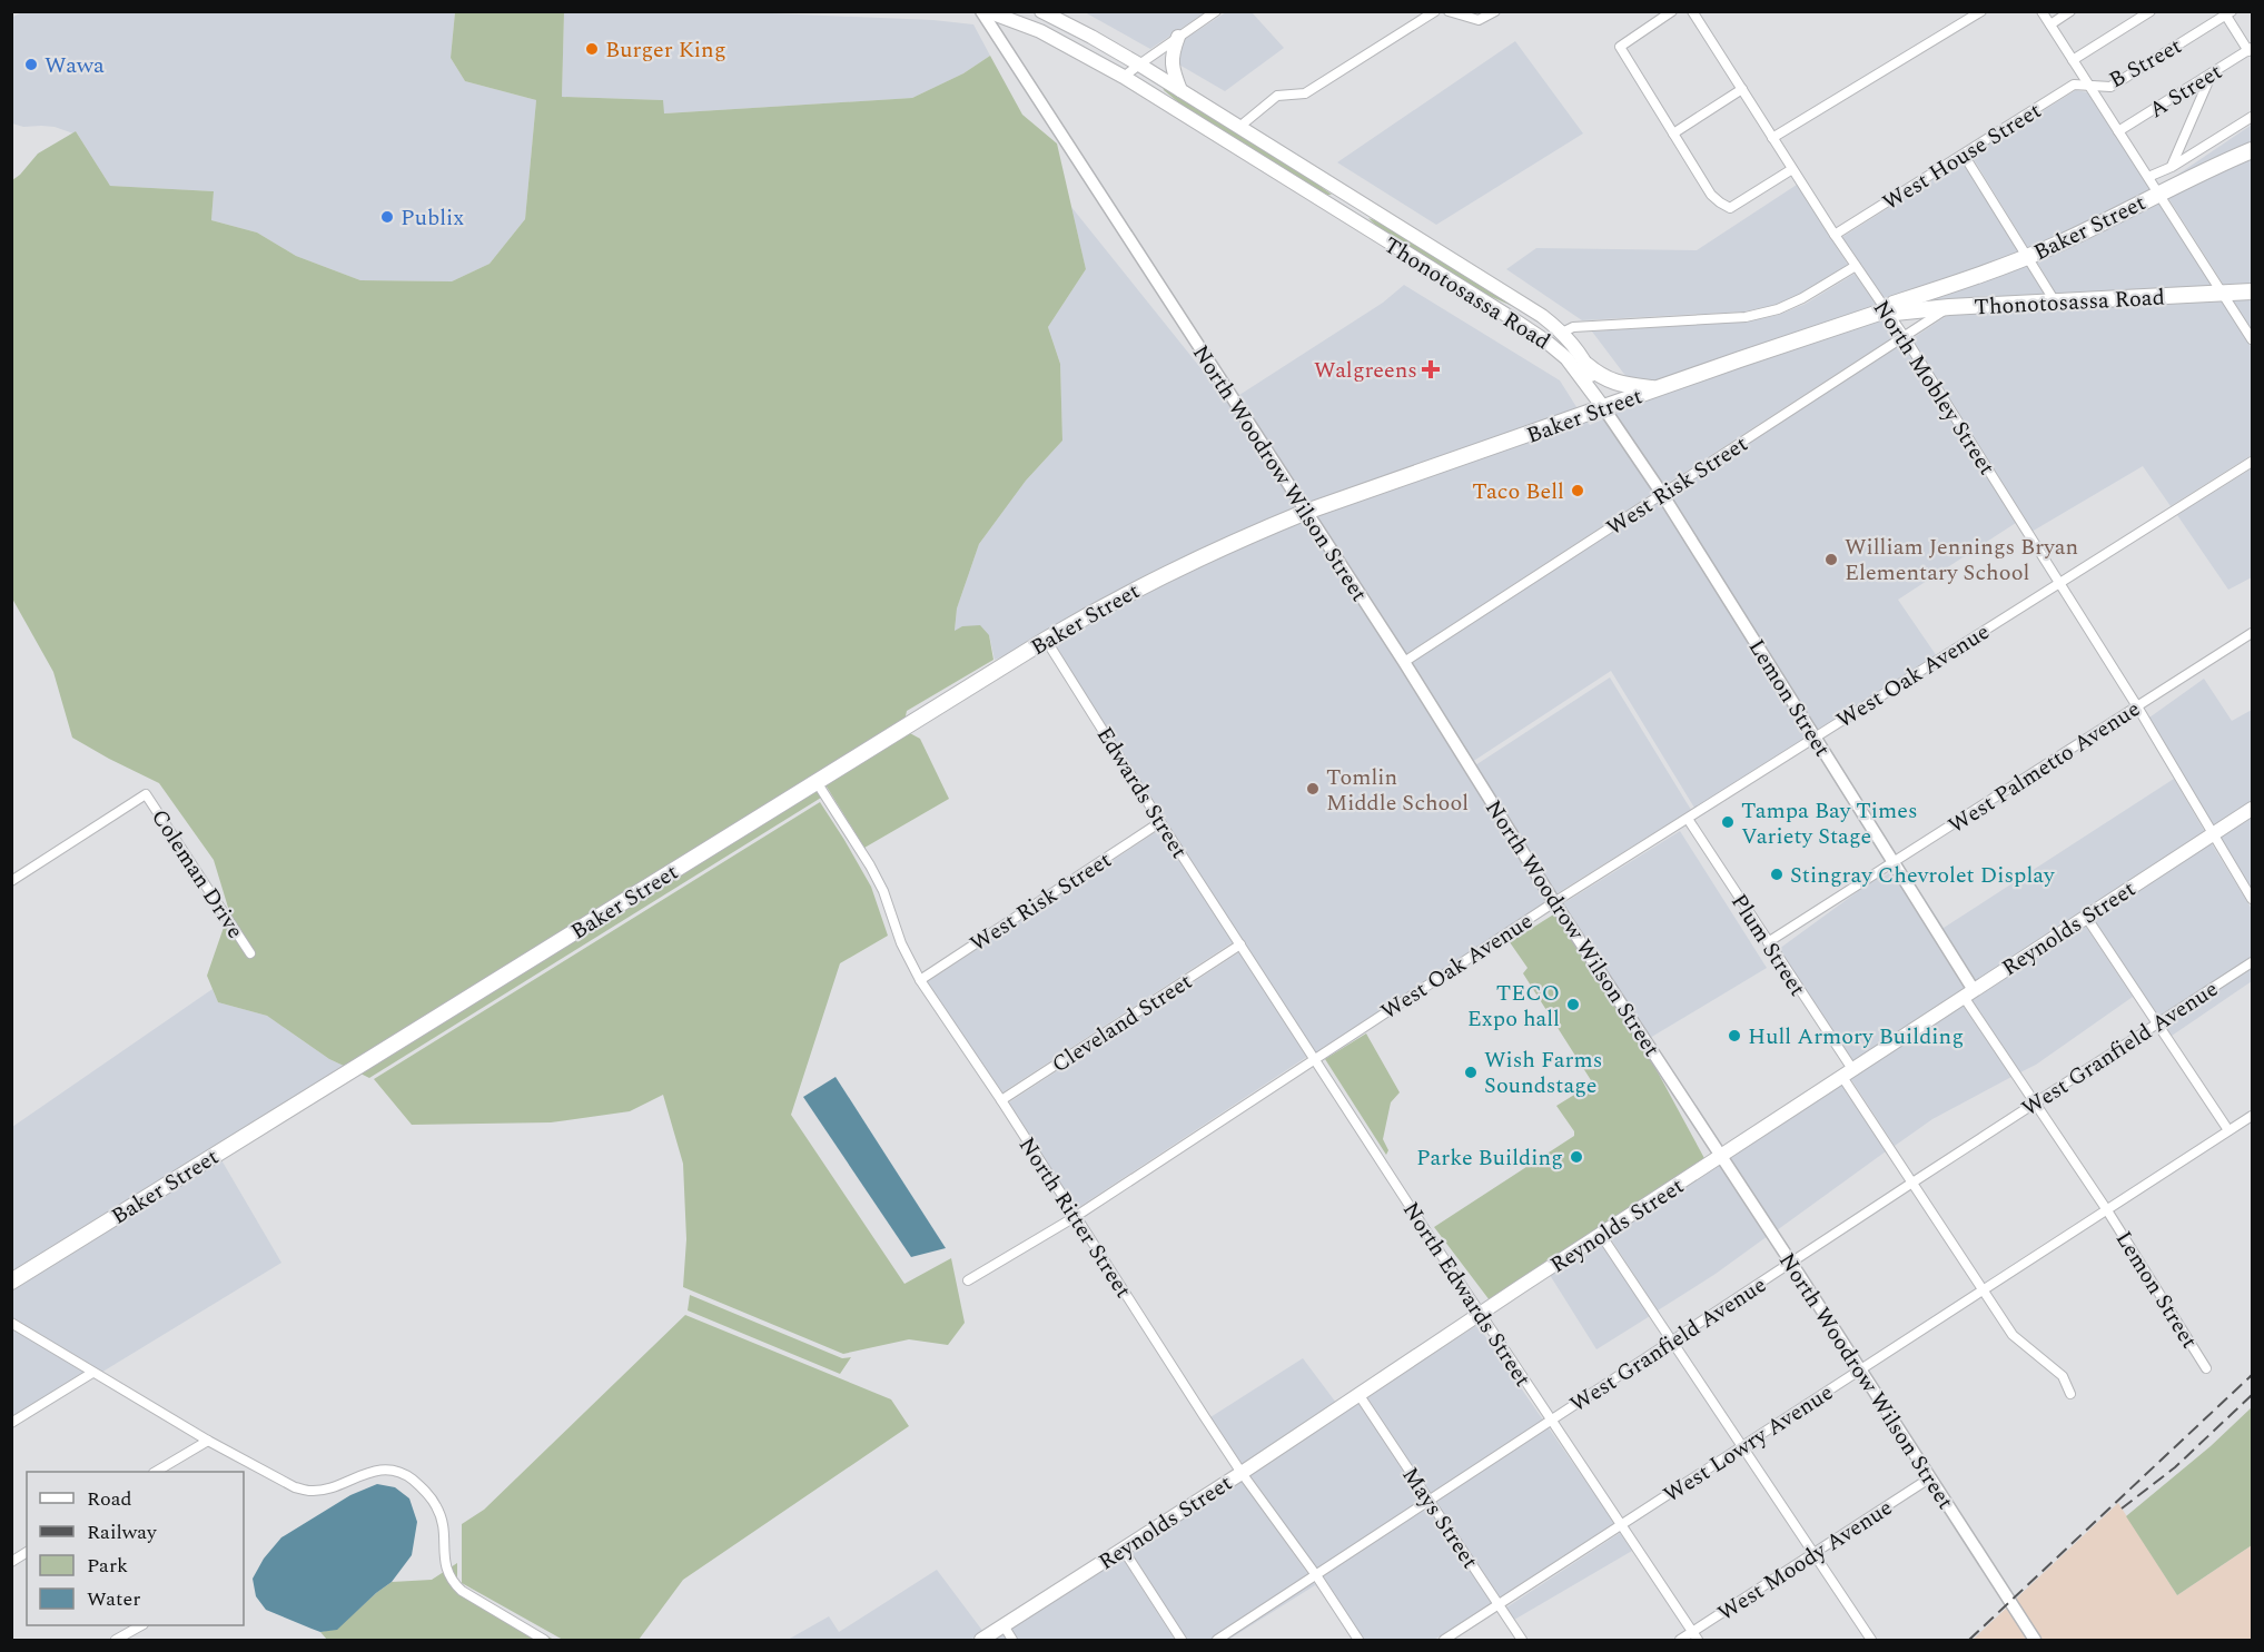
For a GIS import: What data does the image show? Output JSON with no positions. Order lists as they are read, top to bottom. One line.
{"streets":{"main road":["Baker Street","Thonotosassa Road","Reynolds Street"],"street":["B Street","A Street","West House Street","North Mobley Street","North Woodrow Wilson Street","West Risk Street","West Oak Avenue","Lemon Street","West Palmetto Avenue","Edwards Street","Coleman Drive","Plum Street","Cleveland Street","West Granfield Avenue","North Ritter Street","North Edwards Street","West Lowry Avenue","Mays Street","West Moody Avenue"]},"crossings":[["B Street","West House Street"],["West House Street","North Mobley Street"],["Baker Street","Thonotosassa Road"],["Baker Street","North Mobley Street"],["Baker Street","North Woodrow Wilson Street"],["Baker Street","Lemon Street"],["Baker Street","Edwards Street"],["Baker Street","North Ritter Street"],["Thonotosassa Road","North Mobley Street"],["Thonotosassa Road","West Risk Street"],["Thonotosassa Road","Lemon Street"],["North Mobley Street","West Risk Street"],["North Mobley Street","West Oak Avenue"],["North Mobley Street","West Palmetto Avenue"],["North Mobley Street","Reynolds Street"],["North Woodrow Wilson Street","West Risk Street"],["North Woodrow Wilson Street","West Oak Avenue"],["North Woodrow Wilson Street","Reynolds Street"],["North Woodrow Wilson Street","West Granfield Avenue"],["North Woodrow Wilson Street","West Lowry Avenue"],["North Woodrow Wilson Street","West Moody Avenue"],["West Risk Street","Lemon Street"],["West Risk Street","Edwards Street"],["West Risk Street","North Ritter Street"],["West Oak Avenue","Lemon Street"],["West Oak Avenue","Plum Street"],["West Oak Avenue","North Ritter Street"],["West Oak Avenue","North Edwards Street"],["Lemon Street","West Palmetto Avenue"],["Lemon Street","Reynolds Street"],["Lemon Street","West Granfield Avenue"],["Lemon Street","West Lowry Avenue"],["West Palmetto Avenue","Plum Street"],["Edwards Street","Cleveland Street"],["Edwards Street","North Edwards Street"],["Reynolds Street","Plum Street"],["Reynolds Street","North Ritter Street"],["Reynolds Street","North Edwards Street"],["Reynolds Street","Mays Street"],["Plum Street","West Granfield Avenue"],["Plum Street","West Lowry Avenue"],["Cleveland Street","North Ritter Street"],["Cleveland Street","North Edwards Street"],["West Granfield Avenue","North Ritter Street"],["West Granfield Avenue","North Edwards Street"],["West Granfield Avenue","Mays Street"],["North Edwards Street","West Lowry Avenue"],["North Edwards Street","West Moody Avenue"],["West Lowry Avenue","Mays Street"]],"places":{"other":["Burger King","Wawa","Publix","Taco Bell","William Jennings Bryan Elementary School","Tomlin Middle School","Tampa Bay Times Variety Stage","Stingray Chevrolet Display","TECO Expo hall","Hull Armory Building","Wish Farms Soundstage","Parke Building"],"health":["Walgreens"]},"legend":["Road","Railway","Park","Water"]}
